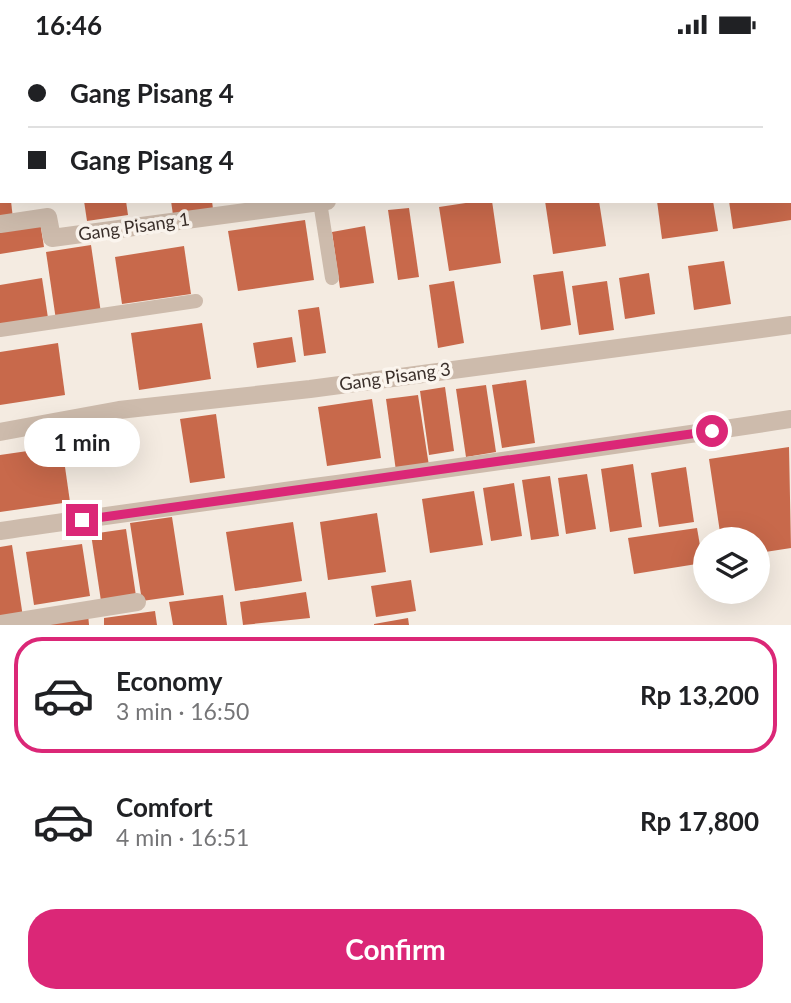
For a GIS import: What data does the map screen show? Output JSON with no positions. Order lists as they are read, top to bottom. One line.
{"streets":{"street":["Gang Pisang 1","Gang Pisang 3"]},"page":{"status":"16:46","banner":["Gang Pisang 4","Gang Pisang 4"],"bubble":"1 min","list":[{"name":"Economy","note":"3 min · 16:50","value":"Rp 13,200"},{"name":"Comfort","note":"4 min · 16:51","value":"Rp 17,800"}],"buttons":"Confirm"}}
